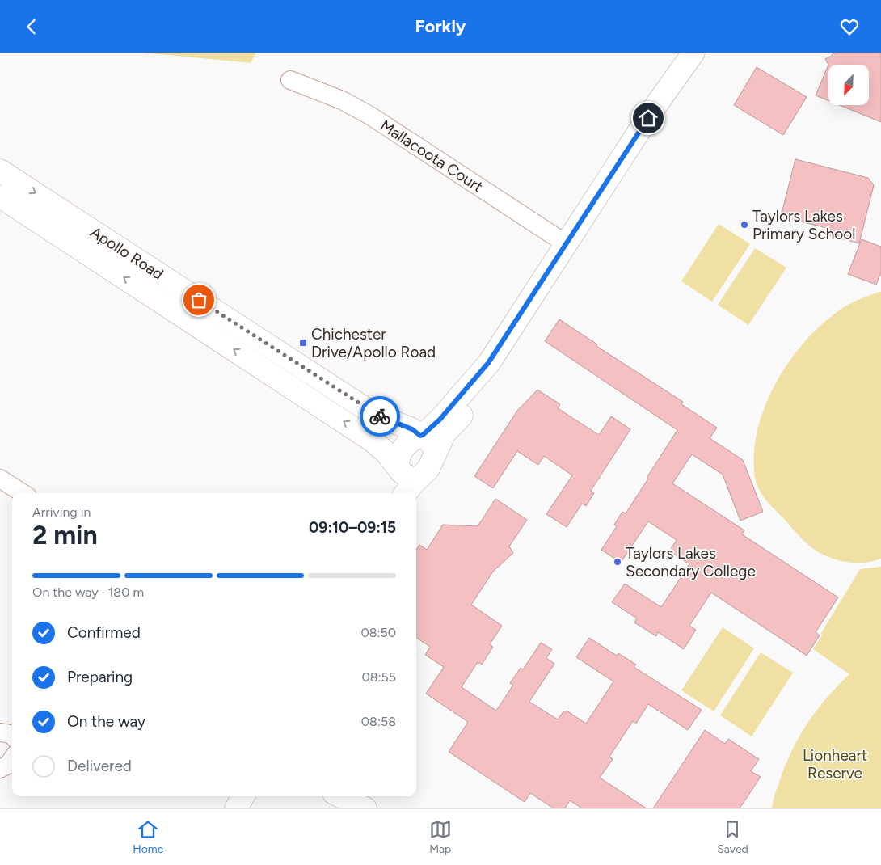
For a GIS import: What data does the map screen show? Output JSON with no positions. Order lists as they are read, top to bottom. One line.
{"streets":{"street":["Mallacoota Court","Apollo Road"]},"parks":["Lionheart Reserve"],"places":{"other":["Taylors Lakes Primary School","Taylors Lakes Secondary College"],"transit":["Chichester Drive/Apollo Road"]},"north":"bottom left","page":{"header":"Forkly","heading":["2 min","Arriving in","09:10–09:15"],"bar":"On the way · 180 m","list":[["Confirmed","08:50"],["Preparing","08:55"],["On the way","08:58"],"Delivered"],"tabs":["Home","Map","Saved"]}}
